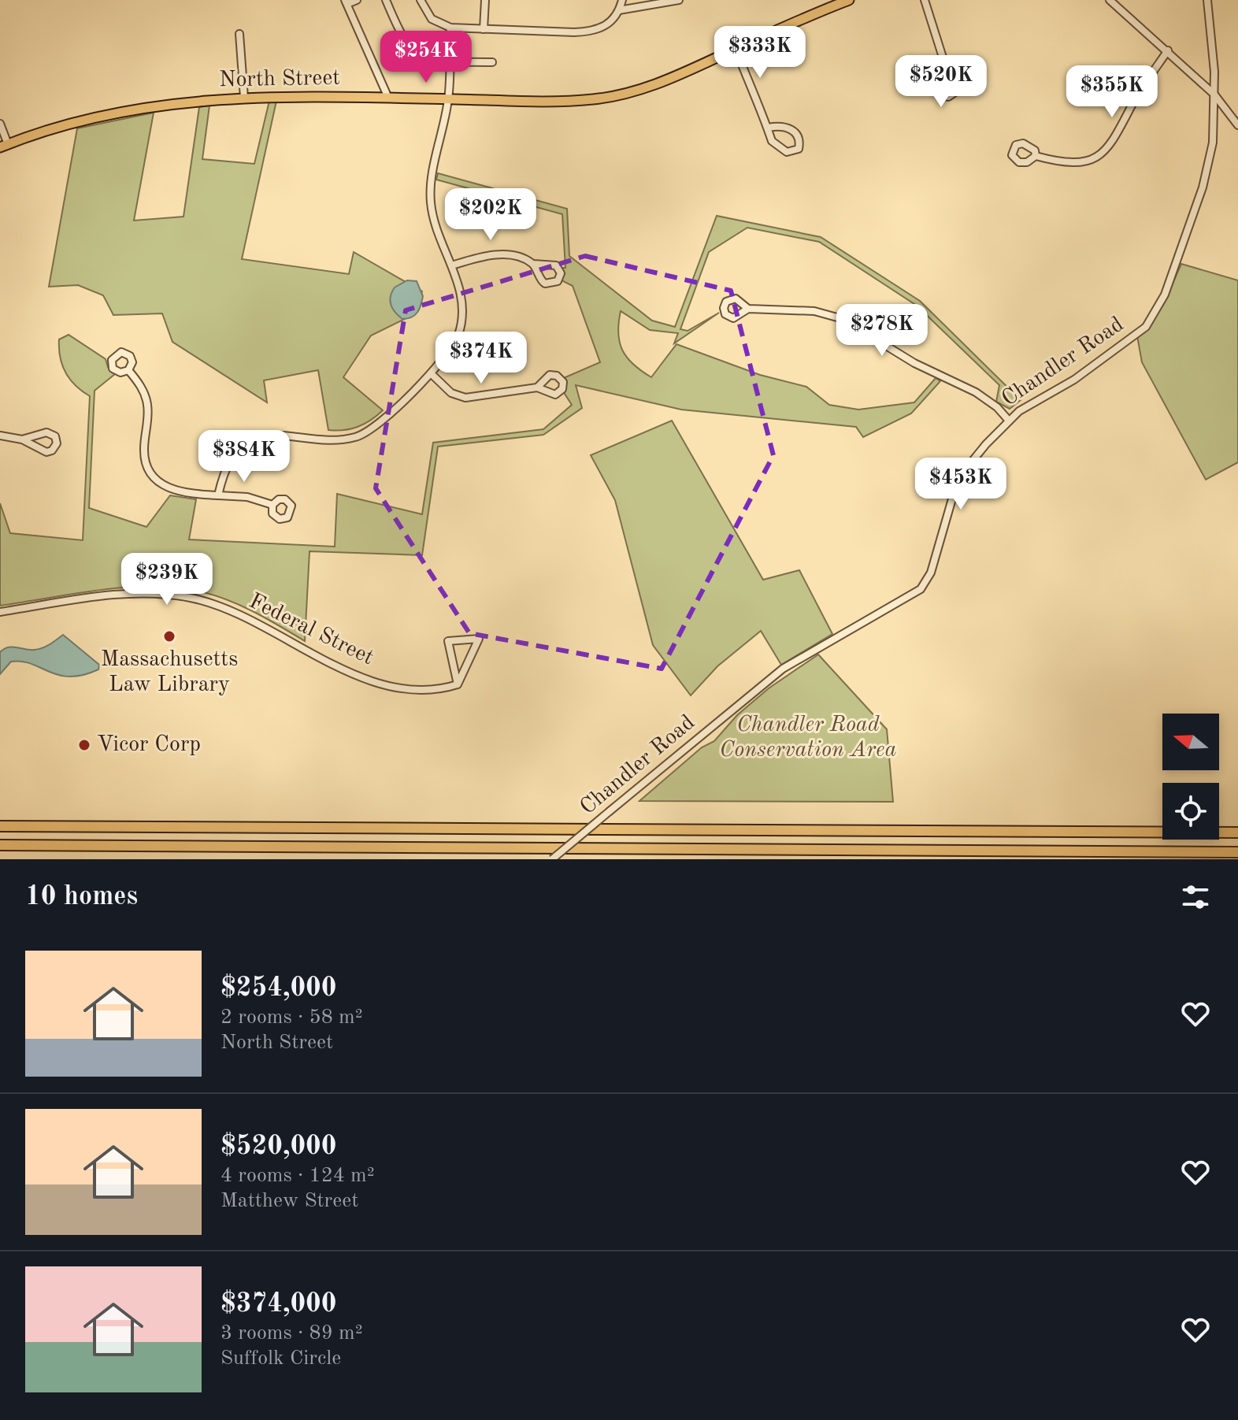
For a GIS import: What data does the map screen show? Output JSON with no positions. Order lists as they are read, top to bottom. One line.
{"streets":{"main road":["North Street"],"street":["Chandler Road","Federal Street"]},"parks":["Chandler Road Conservation Area"],"places":["Massachusetts Law Library","Vicor Corp"],"north":"left","page":{"price":["$333K","$254K","$520K","$355K","$202K","$278K","$374K","$384K","$453K","$239K"],"heading":"10 homes","list":[{"name":"$254,000","note":"2 rooms · 58 m² · North Street"},{"name":"$520,000","note":"4 rooms · 124 m² · Matthew Street"},{"name":"$374,000","note":"3 rooms · 89 m² · Suffolk Circle"}]}}
